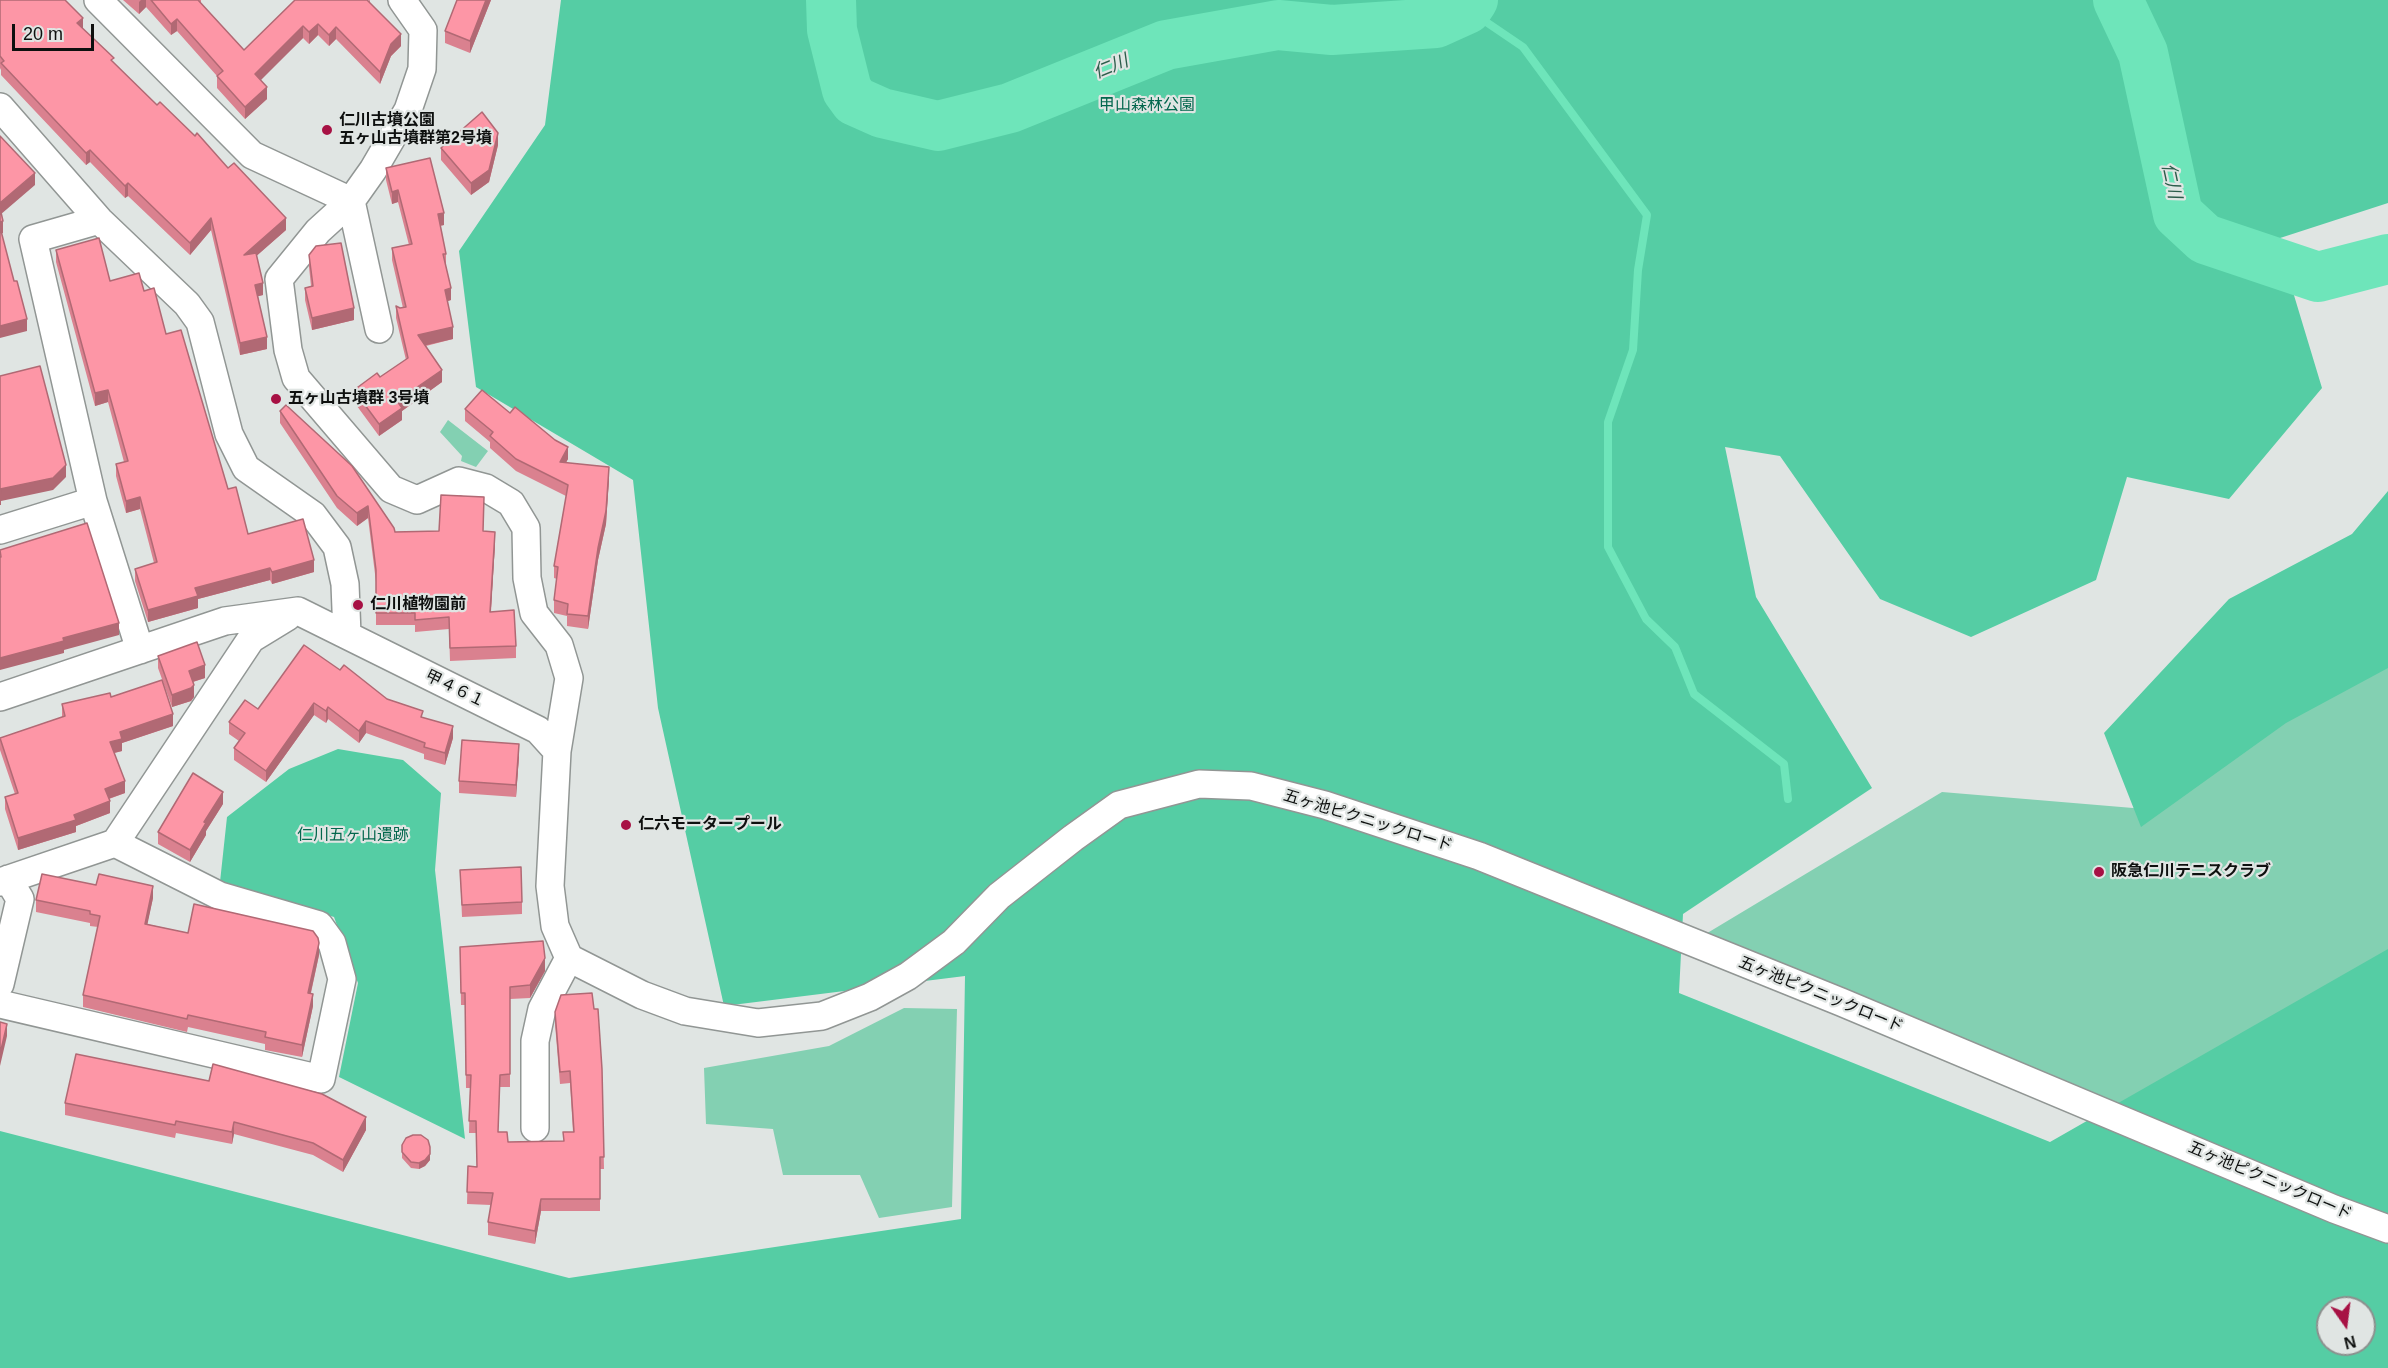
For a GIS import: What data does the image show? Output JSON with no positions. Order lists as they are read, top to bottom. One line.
{"streets":{"street":["甲４６１","五ヶ池ピクニックロード"]},"water":["仁川"],"parks":["甲山森林公園","仁川五ヶ山遺跡"],"places":["仁川古墳公園 五ヶ山古墳群第2号墳","五ヶ山古墳群 3号墳","仁川植物園前","仁六モータープール","阪急仁川テニスクラブ"],"scale_bar":"20 m","north":"bottom"}
